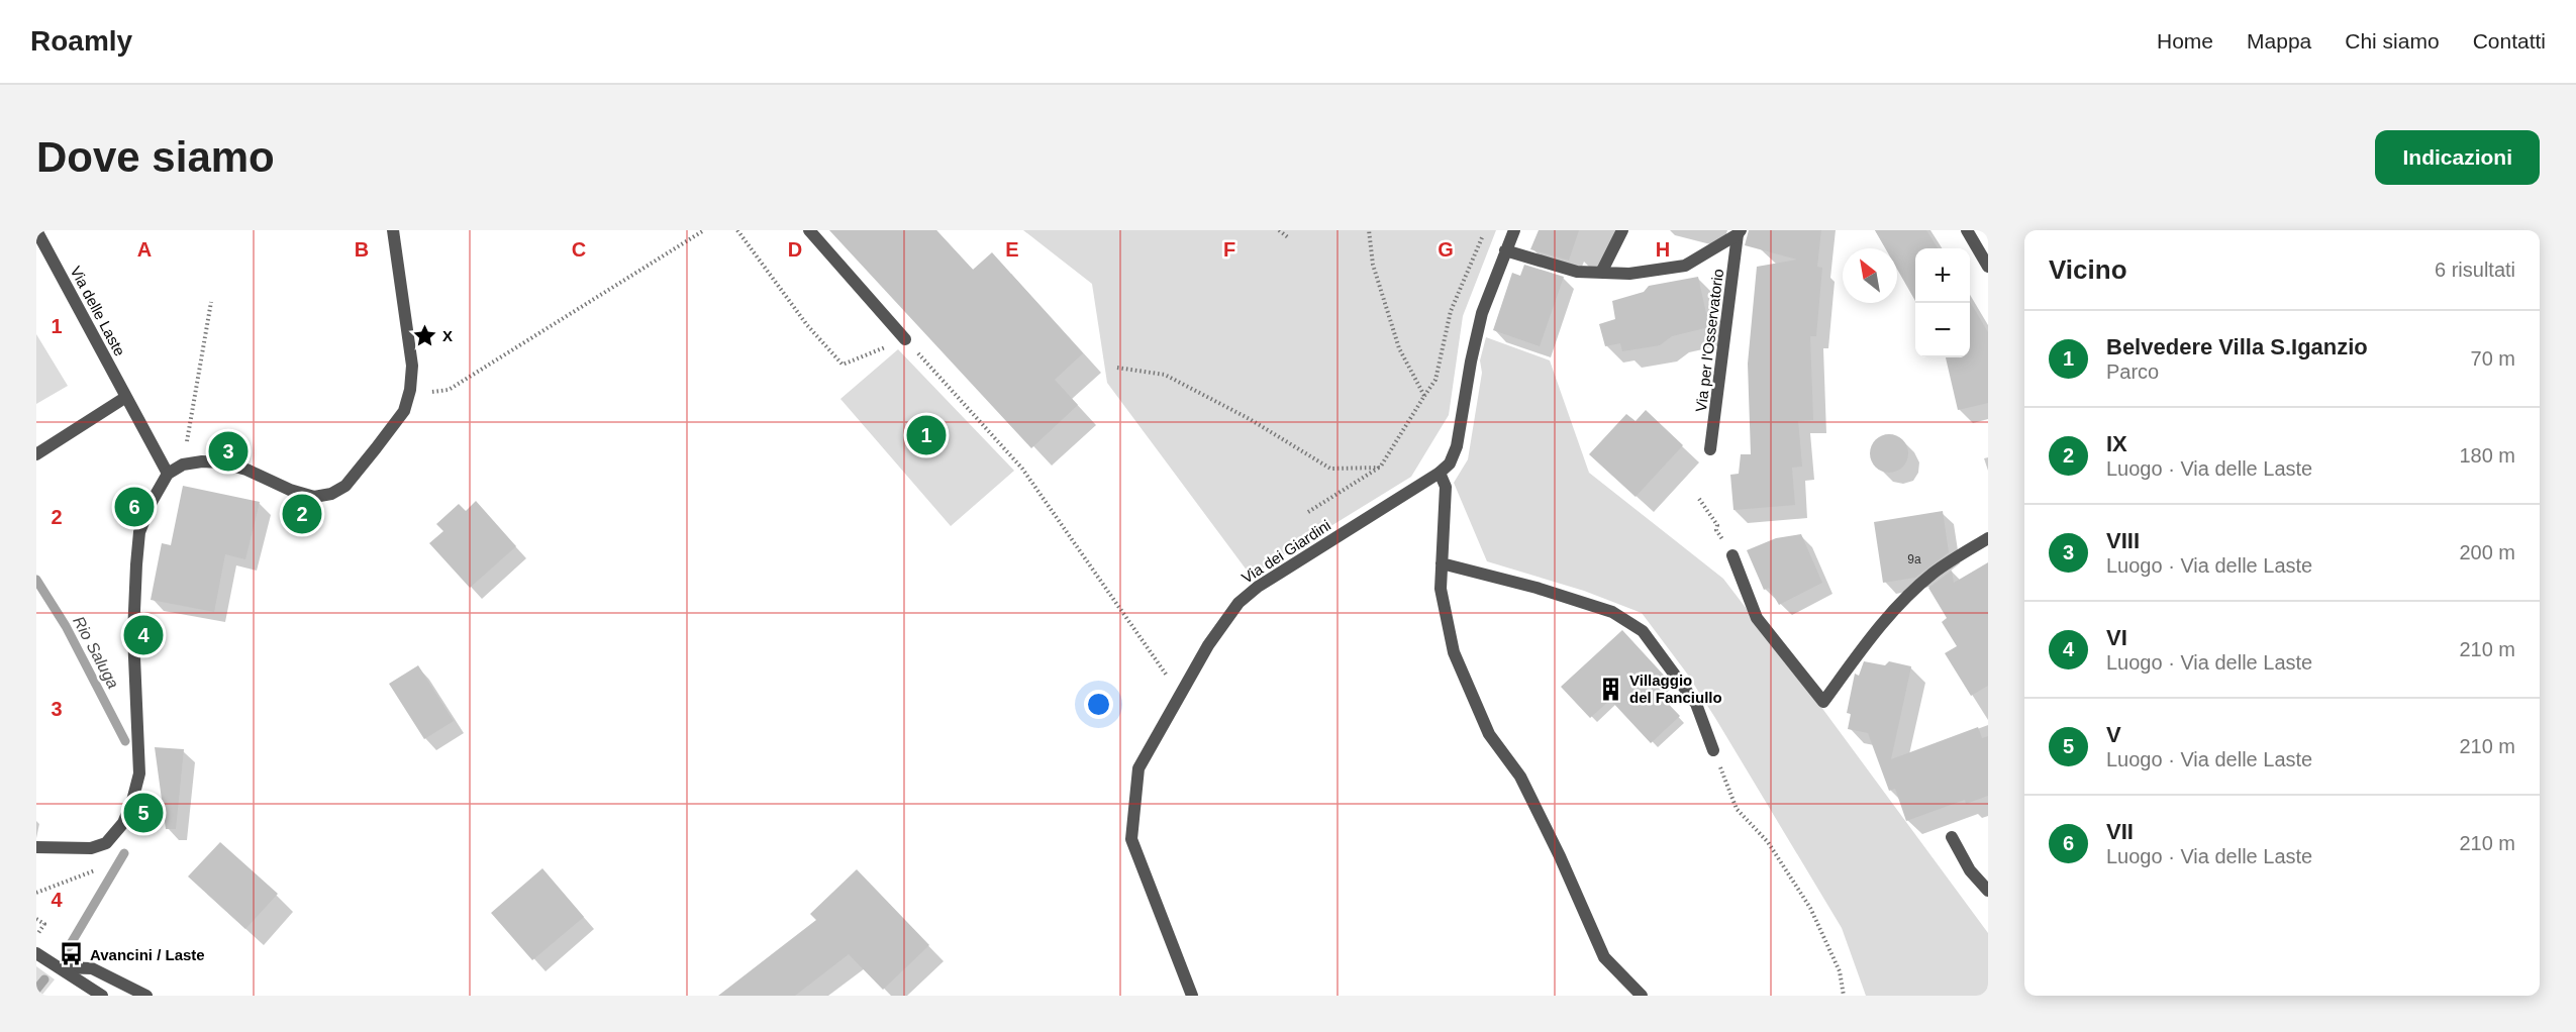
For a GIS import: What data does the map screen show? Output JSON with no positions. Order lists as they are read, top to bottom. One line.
{"streets":{"street":["Via delle Laste","Via per l'Osservatorio","Via dei Giardini"]},"crossings":[["Via per l'Osservatorio","Via dei Giardini"]],"water":["Rio Saluga"],"places":{"place":["X"],"building":["Villaggio del Fanciullo"],"bus stop":["Avancini / Laste"]},"house_numbers":["9a"],"north":"top left","page":{"header":"Roamly","nav":["Home","Mappa","Chi siamo","Contatti"],"buttons":"Indicazioni","title":"Dove siamo","heading":["Vicino","6 risultati"],"map_buttons":["+","−"],"list":[{"mark":"1","name":"Belvedere Villa S.Iganzio","note":"Parco","value":"70 m"},{"mark":"2","name":"IX","note":"Luogo · Via delle Laste","value":"180 m"},{"mark":"3","name":"VIII","note":"Luogo · Via delle Laste","value":"200 m"},{"mark":"4","name":"VI","note":"Luogo · Via delle Laste","value":"210 m"},{"mark":"5","name":"V","note":"Luogo · Via delle Laste","value":"210 m"},{"mark":"6","name":"VII","note":"Luogo · Via delle Laste","value":"210 m"}],"pins":["1","3","6","2","4","5"]},"grid":{"columns":["A","B","C","D","E","F","G","H"],"rows":["1","2","3","4"]}}
